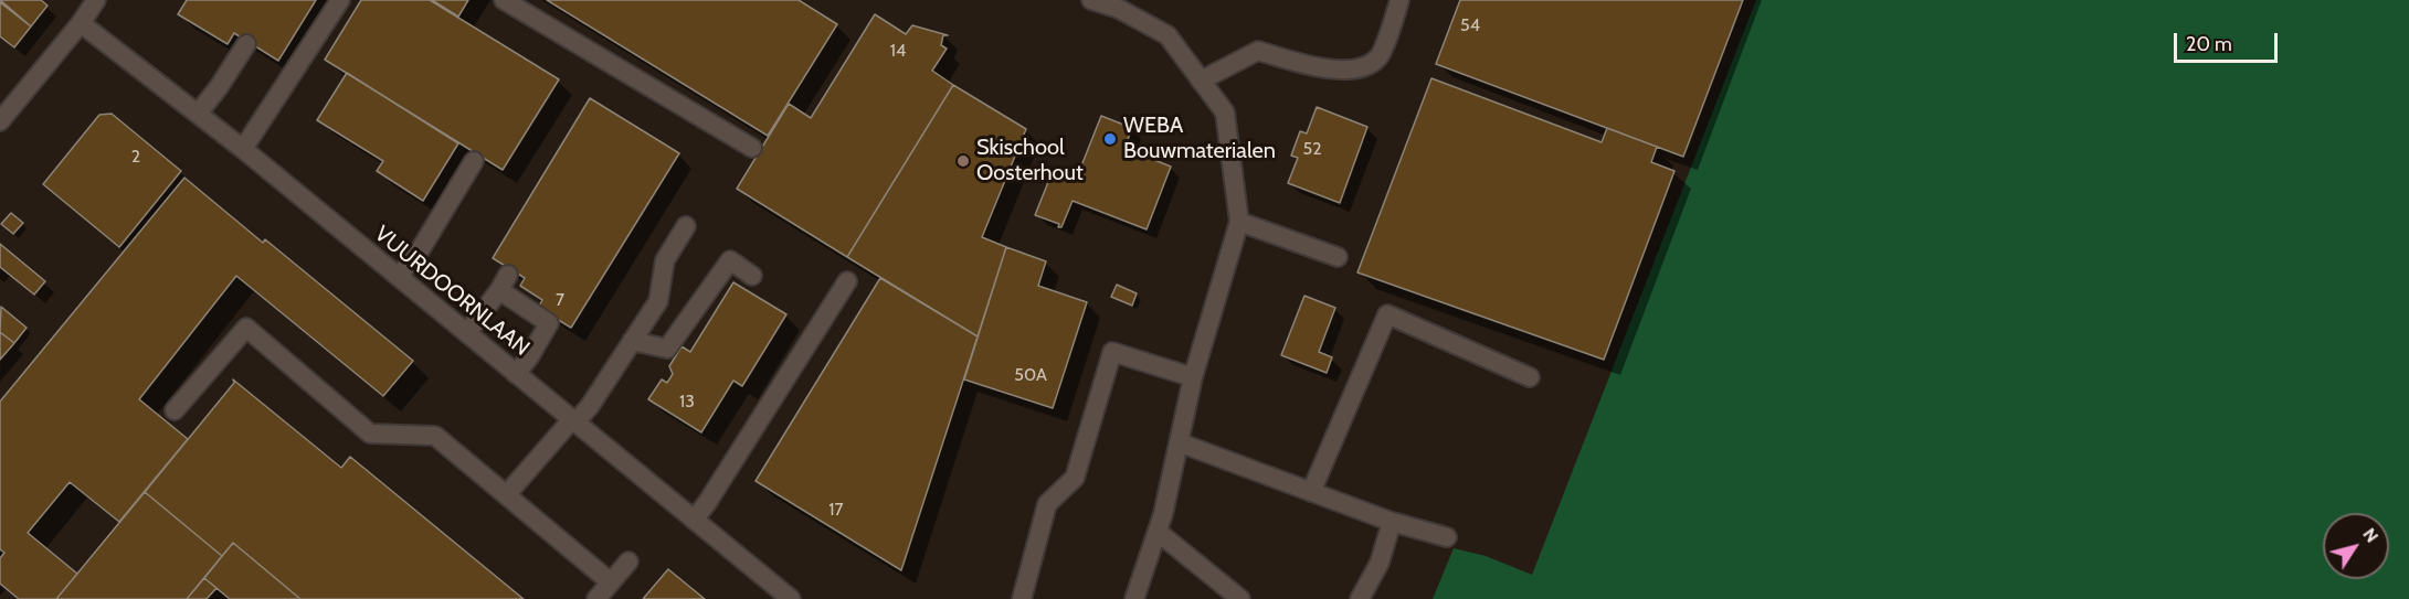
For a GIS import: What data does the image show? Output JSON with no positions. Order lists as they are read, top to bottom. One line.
{"streets":{"street":["VUURDOORNLAAN"]},"places":["WEBA Bouwmaterialen","Skischool Oosterhout"],"house_numbers":["54","14","52","2","7","50A","13","17"],"scale_bar":"20 m","north":"top right"}
